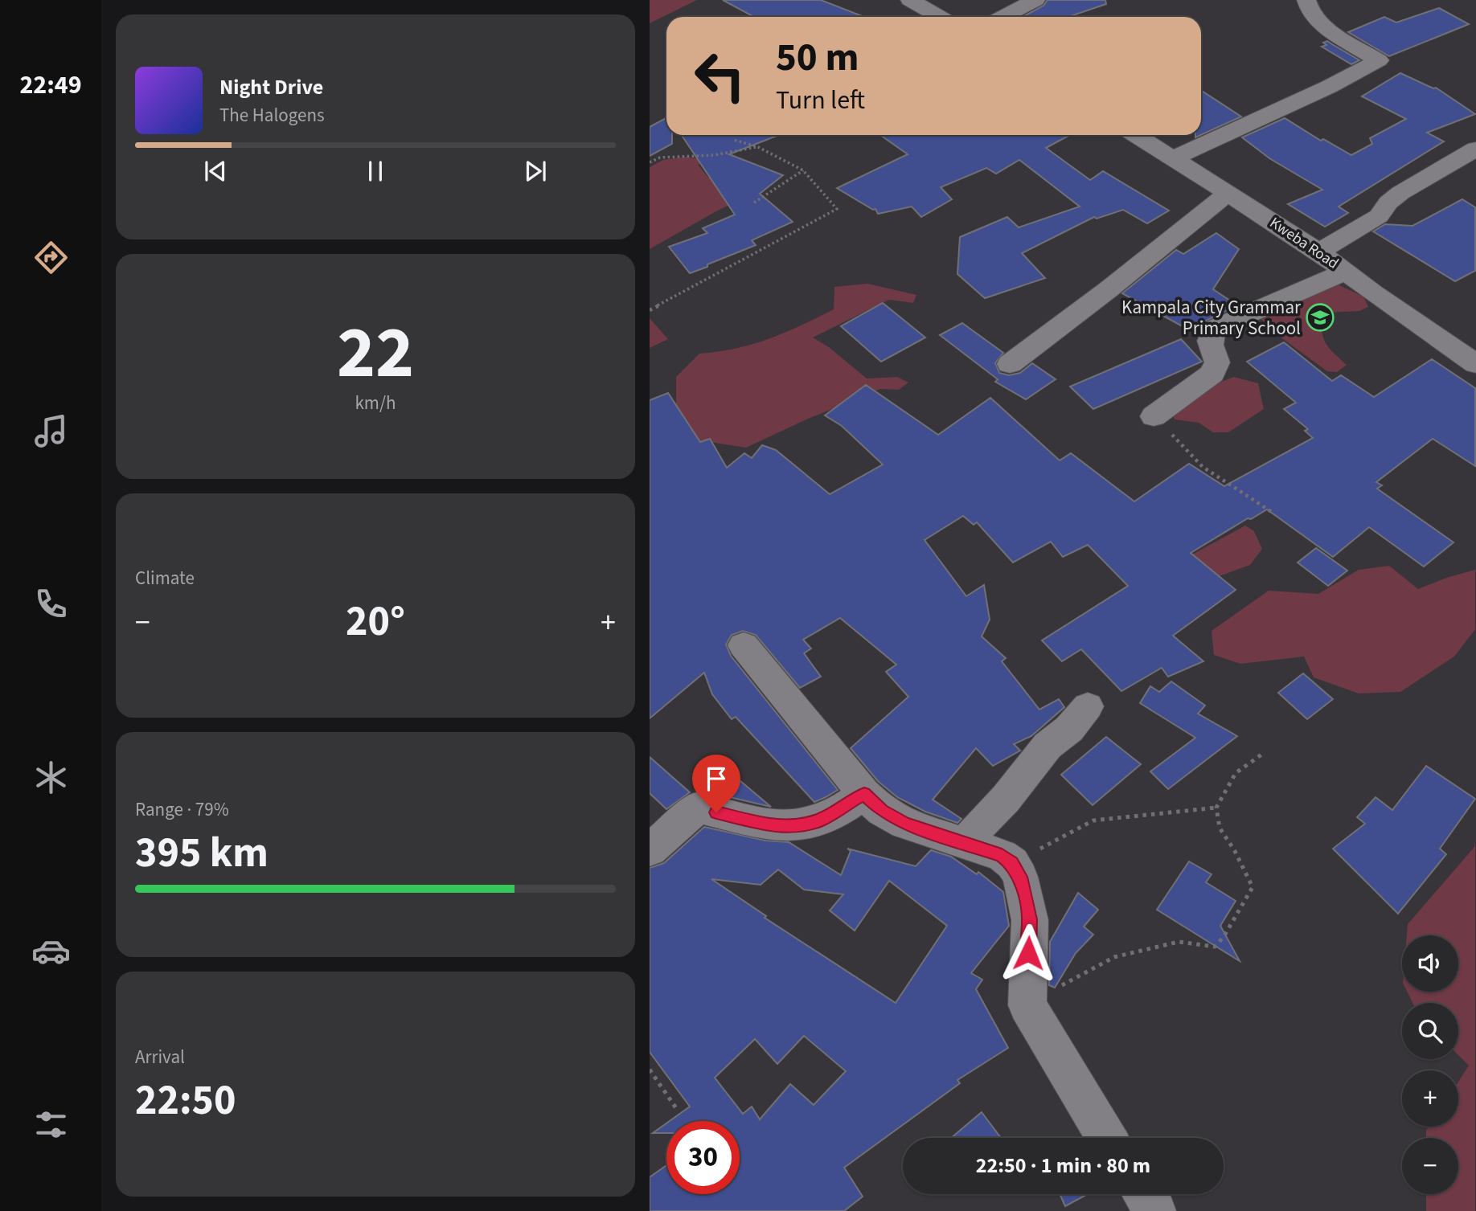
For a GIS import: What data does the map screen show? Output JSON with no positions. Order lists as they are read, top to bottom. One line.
{"streets":{"street":["Kweba Road"]},"places":{"school or university":["Kampala City Grammar Primary School"]},"page":{"tabs":"22:49","turn":["50 m","Turn left"],"song":["Night Drive","The Halogens"],"tile":[["22","km/h"],"Climate",["Range · 79%","395 km"],["Arrival","22:50"]],"heat":["−","20°","+"],"map_buttons":["+","−"],"limit":"30","trip":"22:50 · 1 min · 80 m"}}
